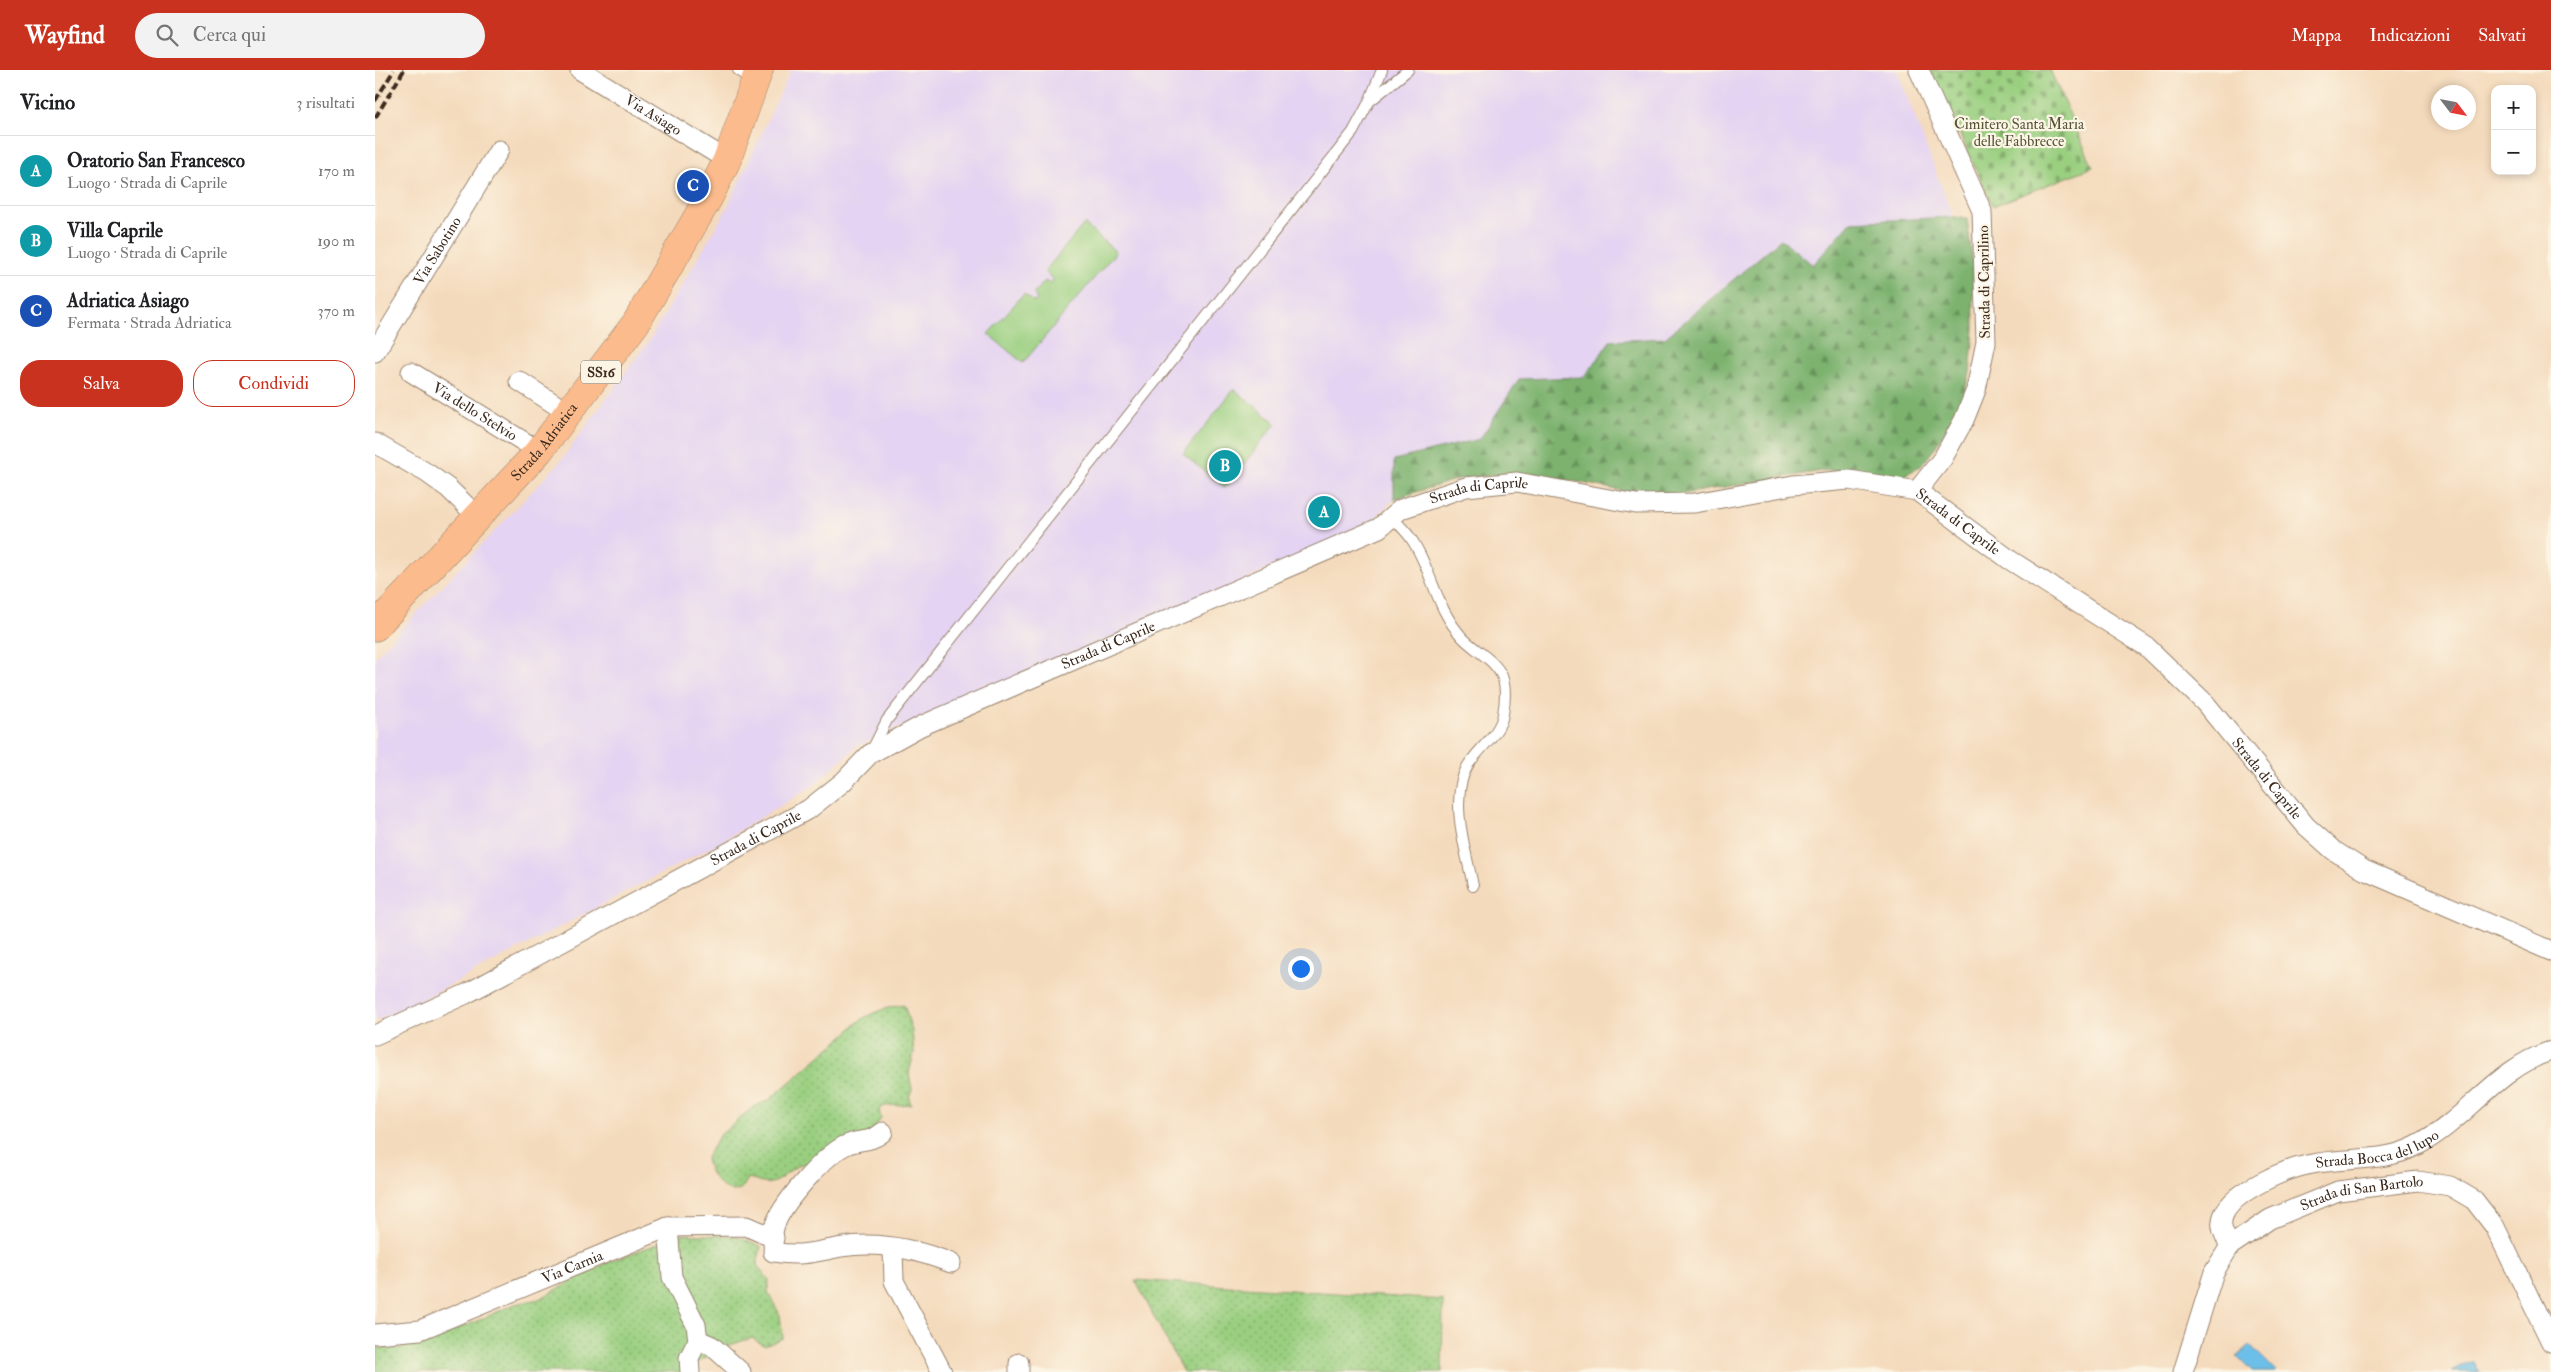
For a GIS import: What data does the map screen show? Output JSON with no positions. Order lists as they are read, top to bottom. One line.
{"streets":{"main road":["SS16","Strada Adriatica"],"street":["Via Asiago","Via Sabotino","Strada di Caprilino","Via dello Stelvio","Strada di Caprile","Strada Bocca del lupo","Strada di San Bartolo","Via Carnia"]},"crossings":[["Via Asiago","Strada Adriatica"],["Strada di Caprilino","Strada di Caprile"],["Via dello Stelvio","Strada Adriatica"],["Strada Bocca del lupo","Strada di San Bartolo"]],"parks":["Cimitero Santa Maria delle Fabbrecce"],"north":"bottom right","page":{"header":"Wayfind","search":"Cerca qui","nav":["Mappa","Indicazioni","Salvati"],"heading":["Vicino","3 risultati"],"map_buttons":["+","−"],"list":[{"mark":"A","name":"Oratorio San Francesco","note":"Luogo · Strada di Caprile","value":"170 m"},{"mark":"B","name":"Villa Caprile","note":"Luogo · Strada di Caprile","value":"190 m"},{"mark":"C","name":"Adriatica Asiago","note":"Fermata · Strada Adriatica","value":"370 m"}],"pins":["C","B","A"],"buttons":["Salva","Condividi"]}}
